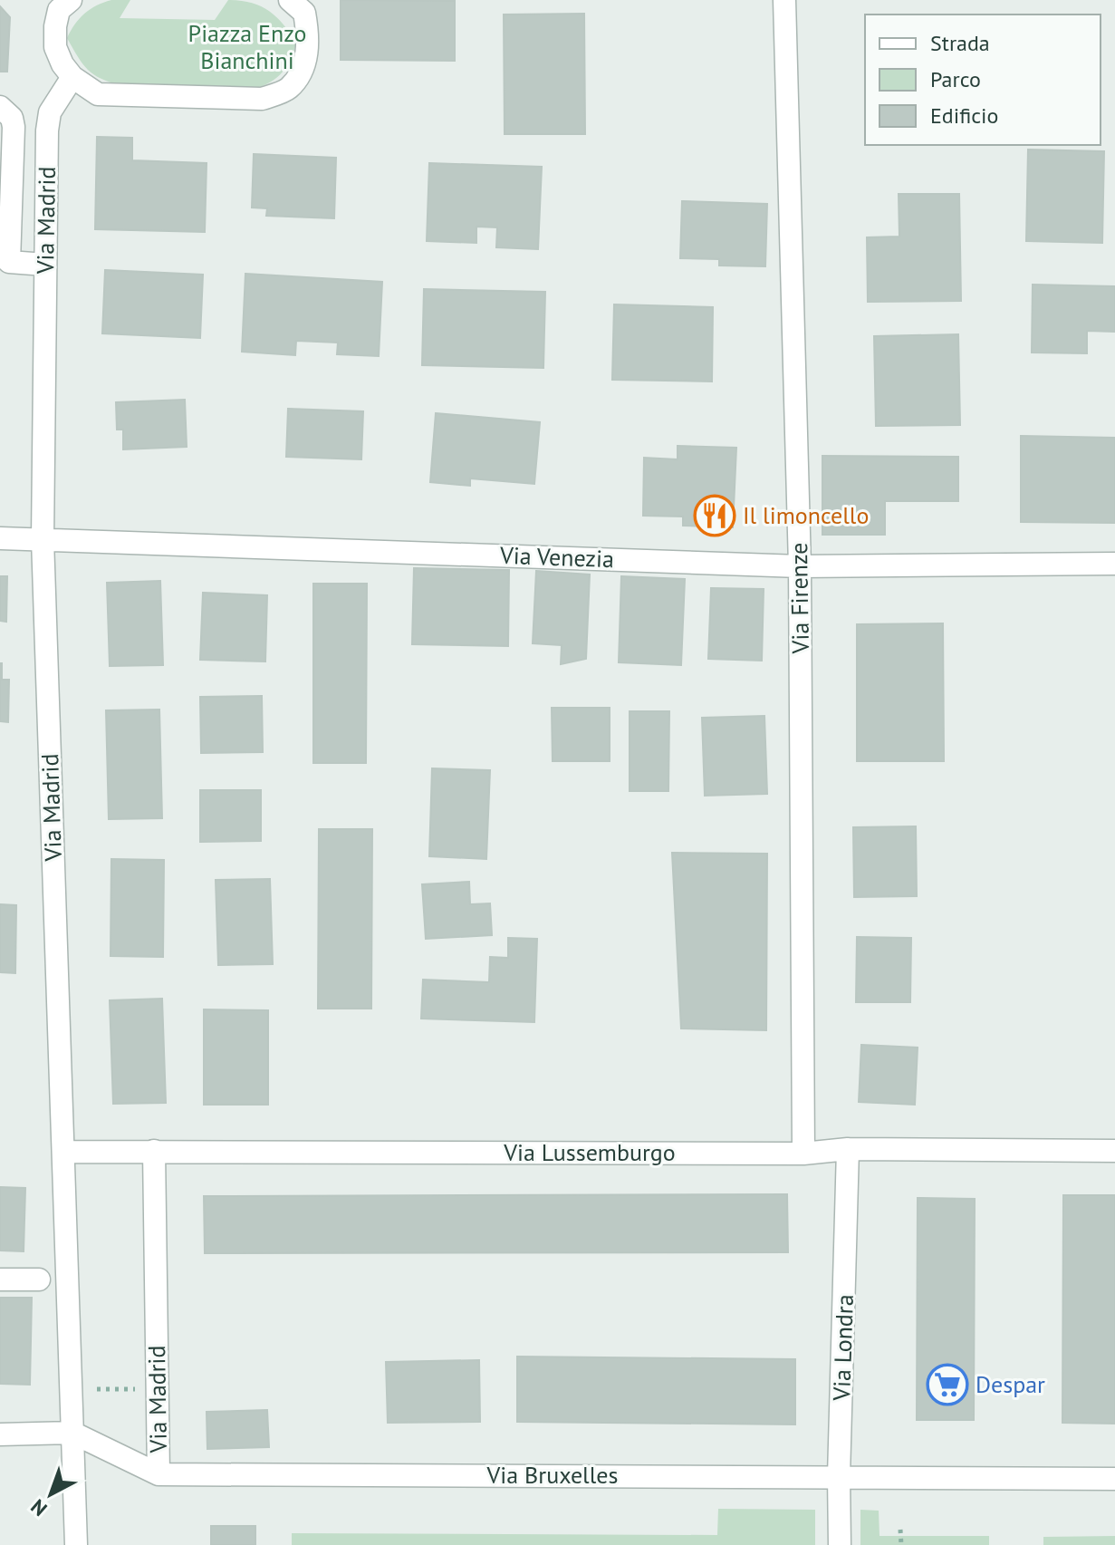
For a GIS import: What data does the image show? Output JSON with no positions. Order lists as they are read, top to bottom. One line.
{"streets":{"street":["Via Madrid","Via Venezia","Via Firenze","Via Lussemburgo","Via Londra","Via Bruxelles"]},"crossings":[["Via Madrid","Via Venezia"],["Via Madrid","Via Lussemburgo"],["Via Madrid","Via Bruxelles"],["Via Venezia","Via Firenze"],["Via Firenze","Via Lussemburgo"],["Via Lussemburgo","Via Londra"],["Via Londra","Via Bruxelles"]],"parks":["Piazza Enzo Bianchini"],"places":{"restaurant":["Il limoncello"],"supermarket":["Despar"]},"legend":["Strada","Parco","Edificio"],"north":"bottom left"}
